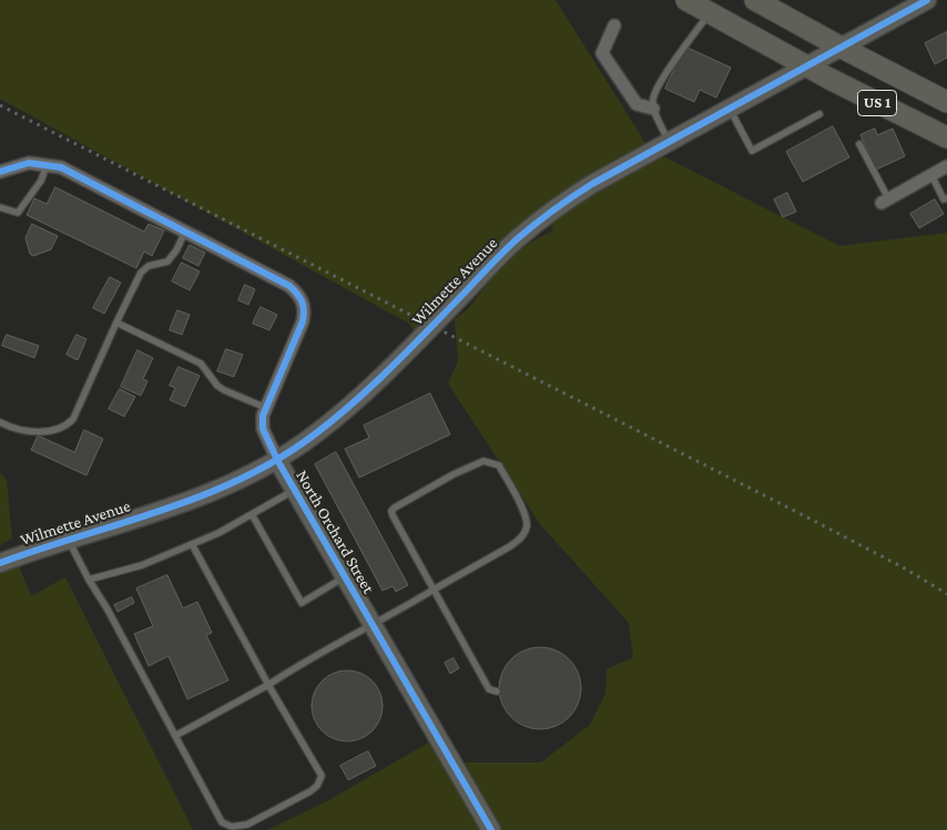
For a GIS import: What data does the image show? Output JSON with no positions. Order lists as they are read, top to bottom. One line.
{"streets":{"main road":["US 1"],"street":["Wilmette Avenue","North Orchard Street"]},"crossings":[["US 1","Wilmette Avenue"],["Wilmette Avenue","North Orchard Street"]]}
